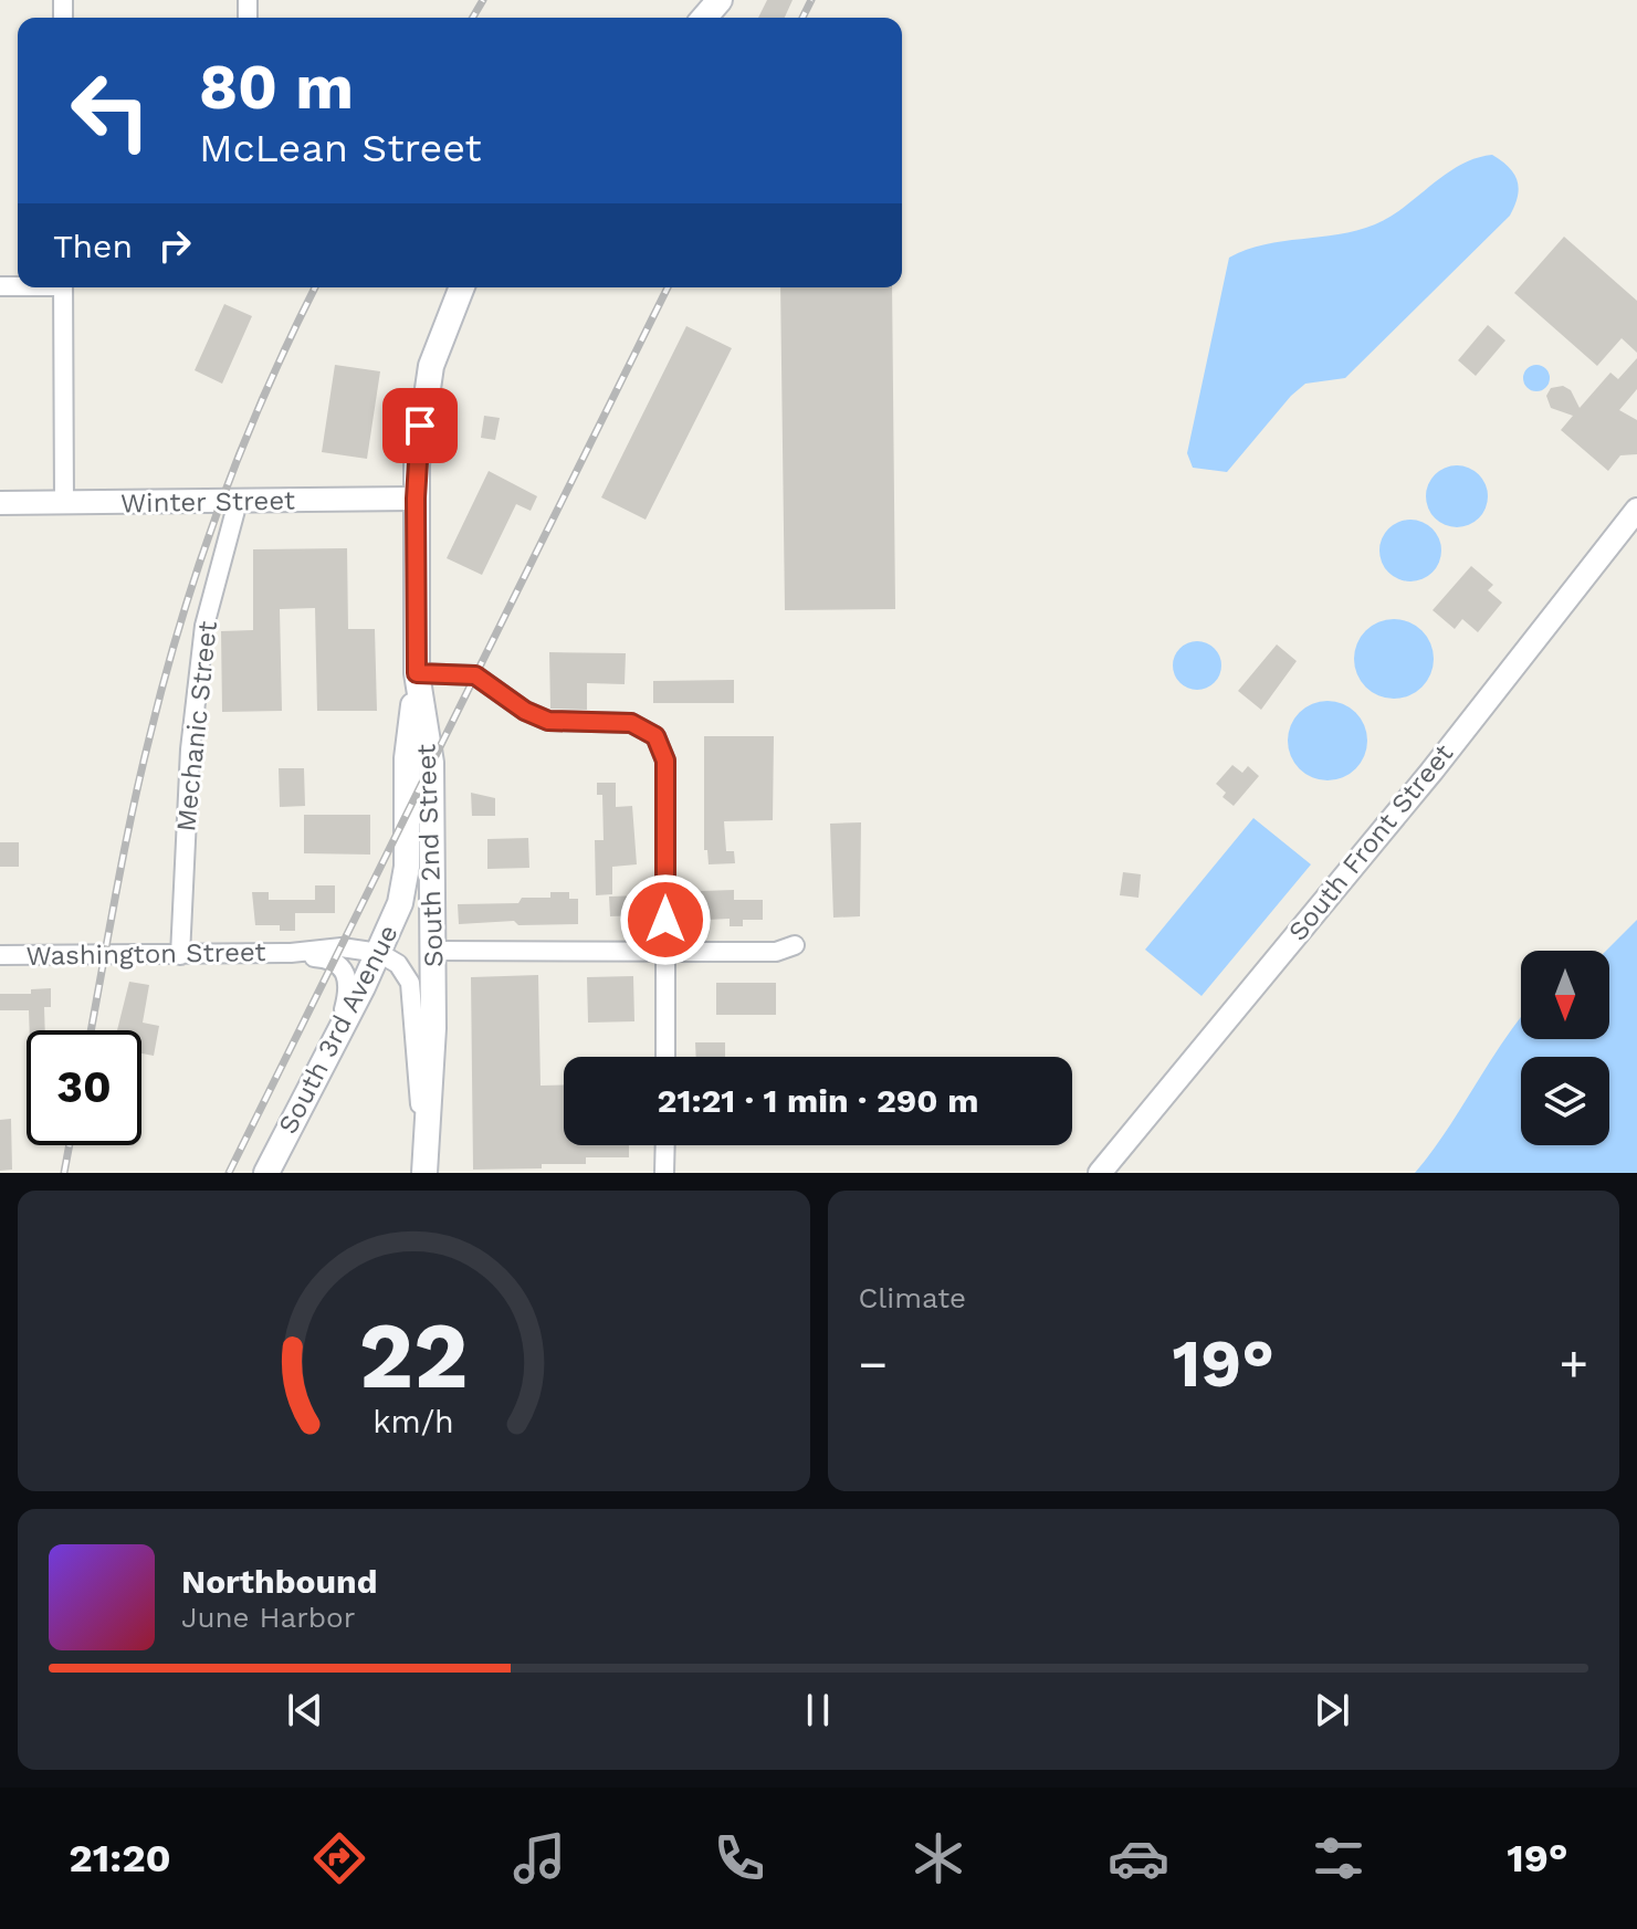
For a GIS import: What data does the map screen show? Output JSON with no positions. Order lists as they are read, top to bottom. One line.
{"streets":{"main road":["South 2nd Street","South 3rd Avenue"],"street":["Winter Street","Mechanic Street","South Front Street","Washington Street"]},"crossings":[["Winter Street","Mechanic Street"],["Winter Street","South 2nd Street"],["Mechanic Street","Washington Street"],["South 2nd Street","South 3rd Avenue"],["Washington Street","South 3rd Avenue"]],"north":"bottom","page":{"turn":["80 m","McLean Street"],"then":"Then","limit":"30","trip":"21:21 · 1 min · 290 m","tile":"Climate","heat":["−","19°","+"],"song":["Northbound","June Harbor"],"tabs":["21:20","19°"],"gauge":["22","km/h"]}}
